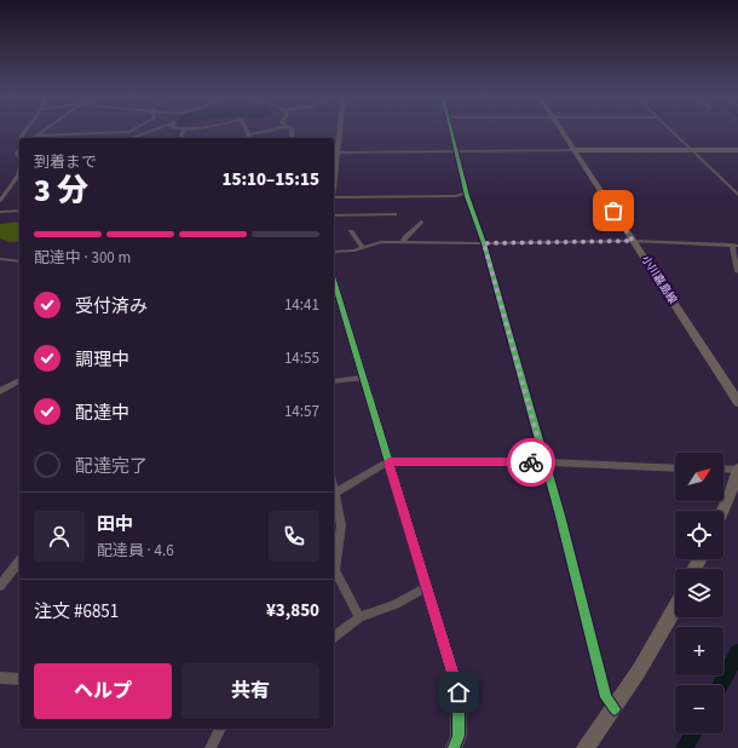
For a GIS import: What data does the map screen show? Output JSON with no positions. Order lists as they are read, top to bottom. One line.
{"streets":{"main road":["小川嘉島線"]},"north":"top right","page":{"heading":["3 分","到着まで","15:10–15:15"],"panel":["田中","配達員 · 4.6","注文 #6851","¥3,850"],"bar":"配達中 · 300 m","list":[["受付済み","14:41"],["調理中","14:55"],["配達中","14:57"],"配達完了"],"map_buttons":["+","−"],"buttons":["ヘルプ","共有"]}}
